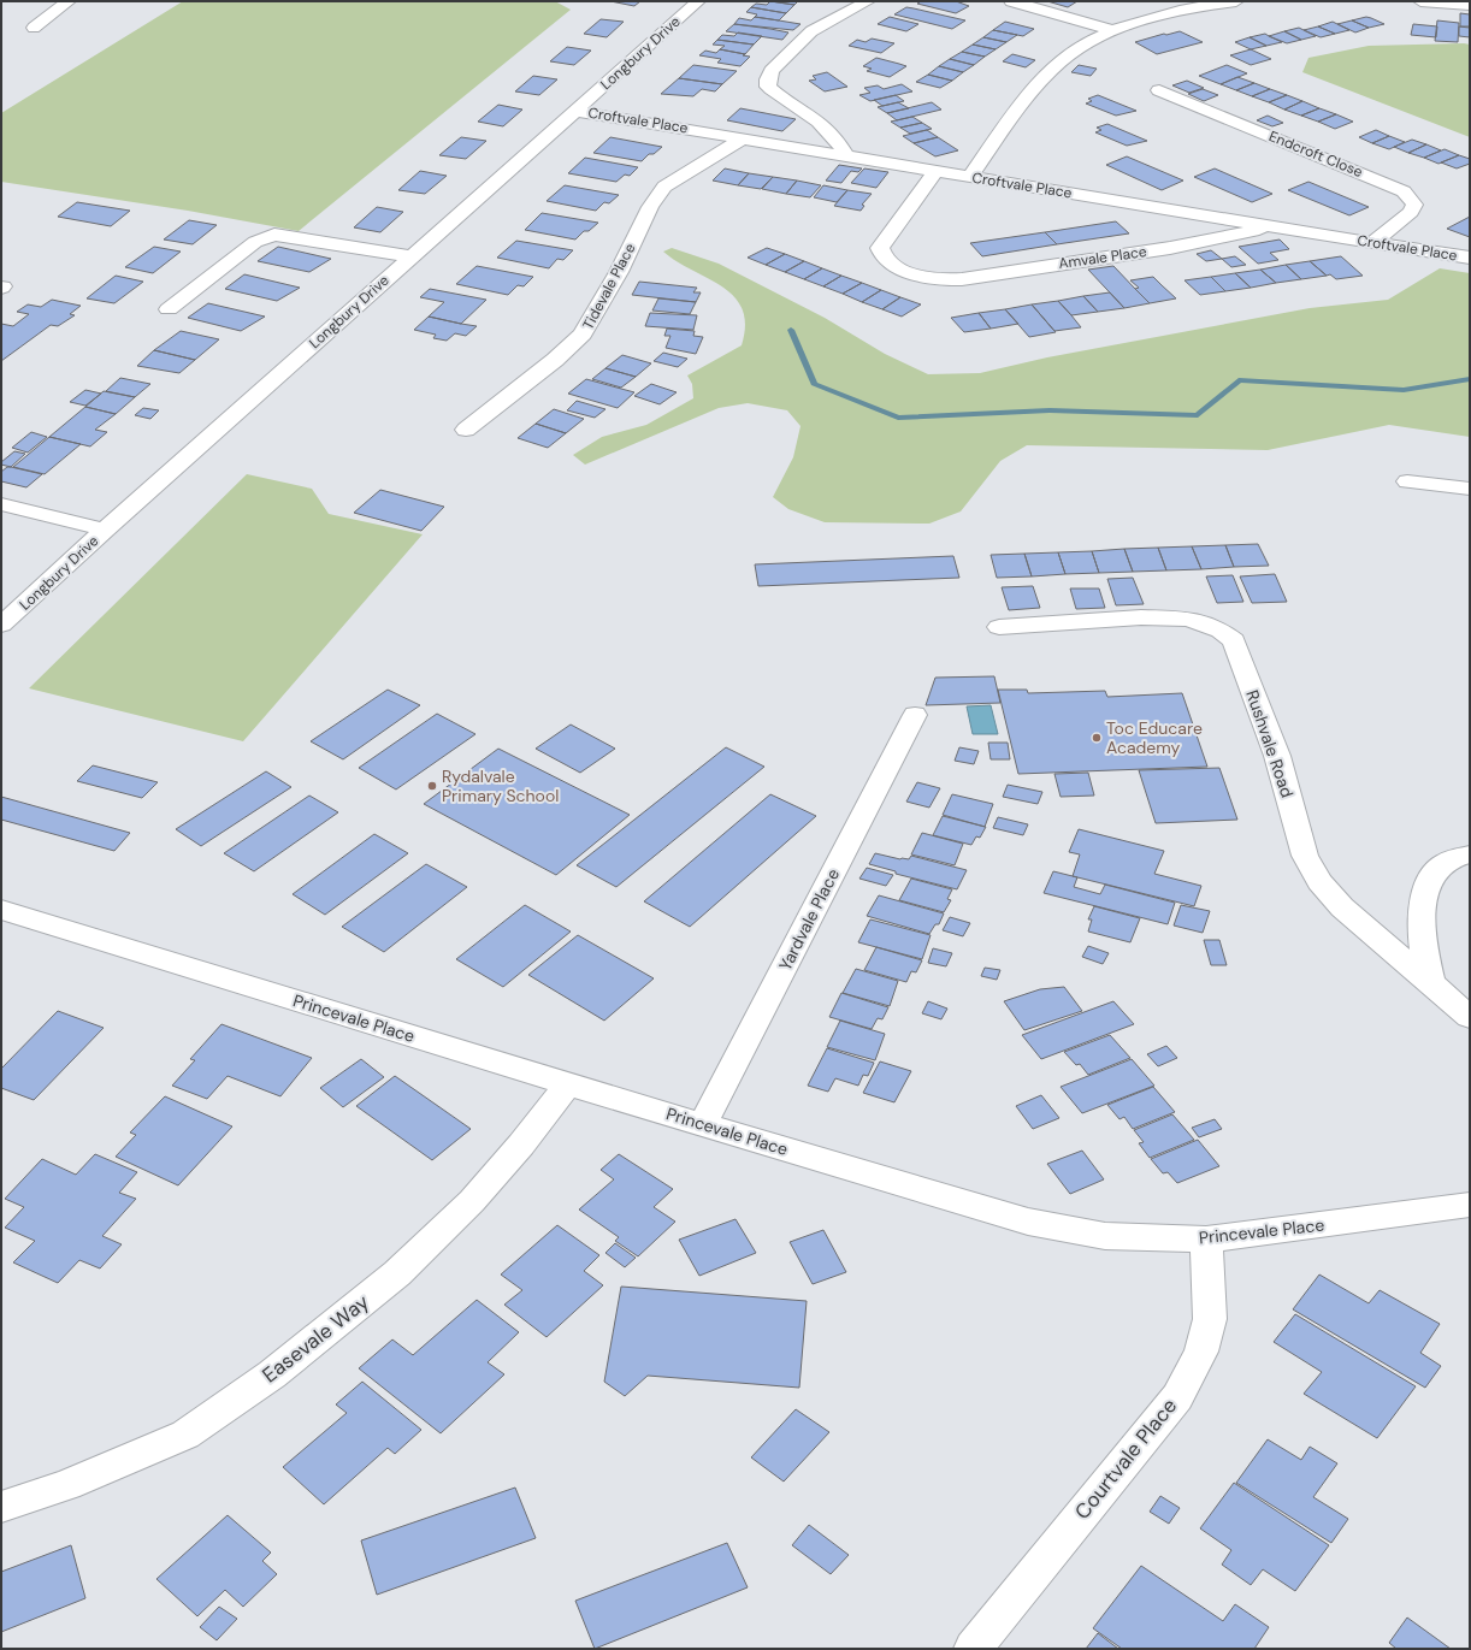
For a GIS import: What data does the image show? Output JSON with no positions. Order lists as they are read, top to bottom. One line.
{"streets":{"street":["Longbury Drive","Croftvale Place","Endcroft Close","Amvale Place","Tidevale Place","Rushvale Road","Yardvale Place","Princevale Place","Easevale Way","Courtvale Place"]},"crossings":[["Longbury Drive","Croftvale Place"],["Croftvale Place","Endcroft Close"],["Croftvale Place","Amvale Place"],["Croftvale Place","Tidevale Place"],["Yardvale Place","Princevale Place"],["Princevale Place","Easevale Way"],["Princevale Place","Courtvale Place"]],"places":["Toc Educare Academy","Rydalvale Primary School"]}
